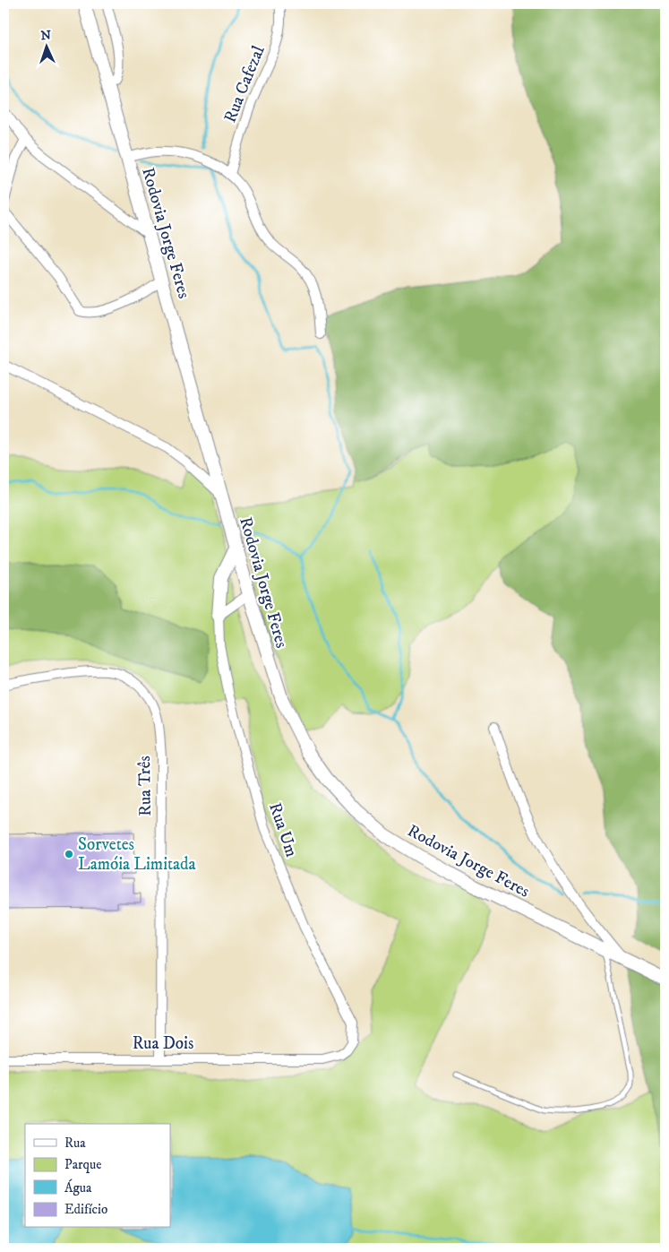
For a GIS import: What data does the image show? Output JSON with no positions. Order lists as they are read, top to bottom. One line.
{"streets":{"main road":["Rodovia Jorge Feres"],"street":["Rua Cafezal","Rua Três","Rua Um","Rua Dois"]},"crossings":[["Rua Três","Rua Dois"],["Rua Um","Rua Dois"]],"places":["Sorvetes Lamóia Limitada"],"legend":["Rua","Parque","Água","Edifício"],"north":"top"}
